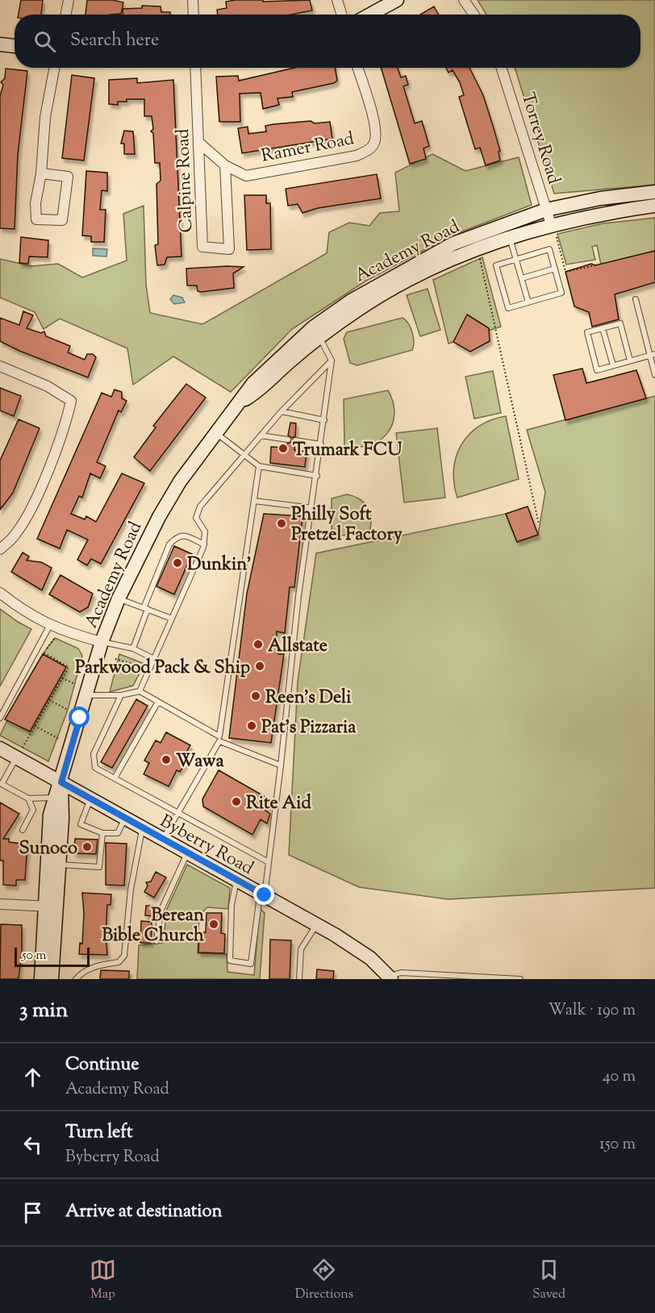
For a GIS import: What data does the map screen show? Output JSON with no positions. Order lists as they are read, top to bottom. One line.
{"streets":{"main road":["Academy Road","Byberry Road"],"street":["Torrey Road","Ramer Road","Calpine Road"]},"crossings":[["Torrey Road","Academy Road"],["Ramer Road","Calpine Road"],["Academy Road","Byberry Road"]],"places":["Trumark FCU","Philly Soft Pretzel Factory","Dunkin'","Allstate","Parkwood Pack & Ship","Reen's Deli","Pat's Pizzaria","Wawa","Rite Aid","Sunoco","Berean Bible Church"],"scale_bar":"50 m","page":{"search":"Search here","scale":"50 m","heading":["3 min","Walk · 190 m"],"list":[["Continue","Academy Road","40 m"],["Turn left","Byberry Road","150 m"],"Arrive at destination"],"nav":["Map","Directions","Saved"]}}
